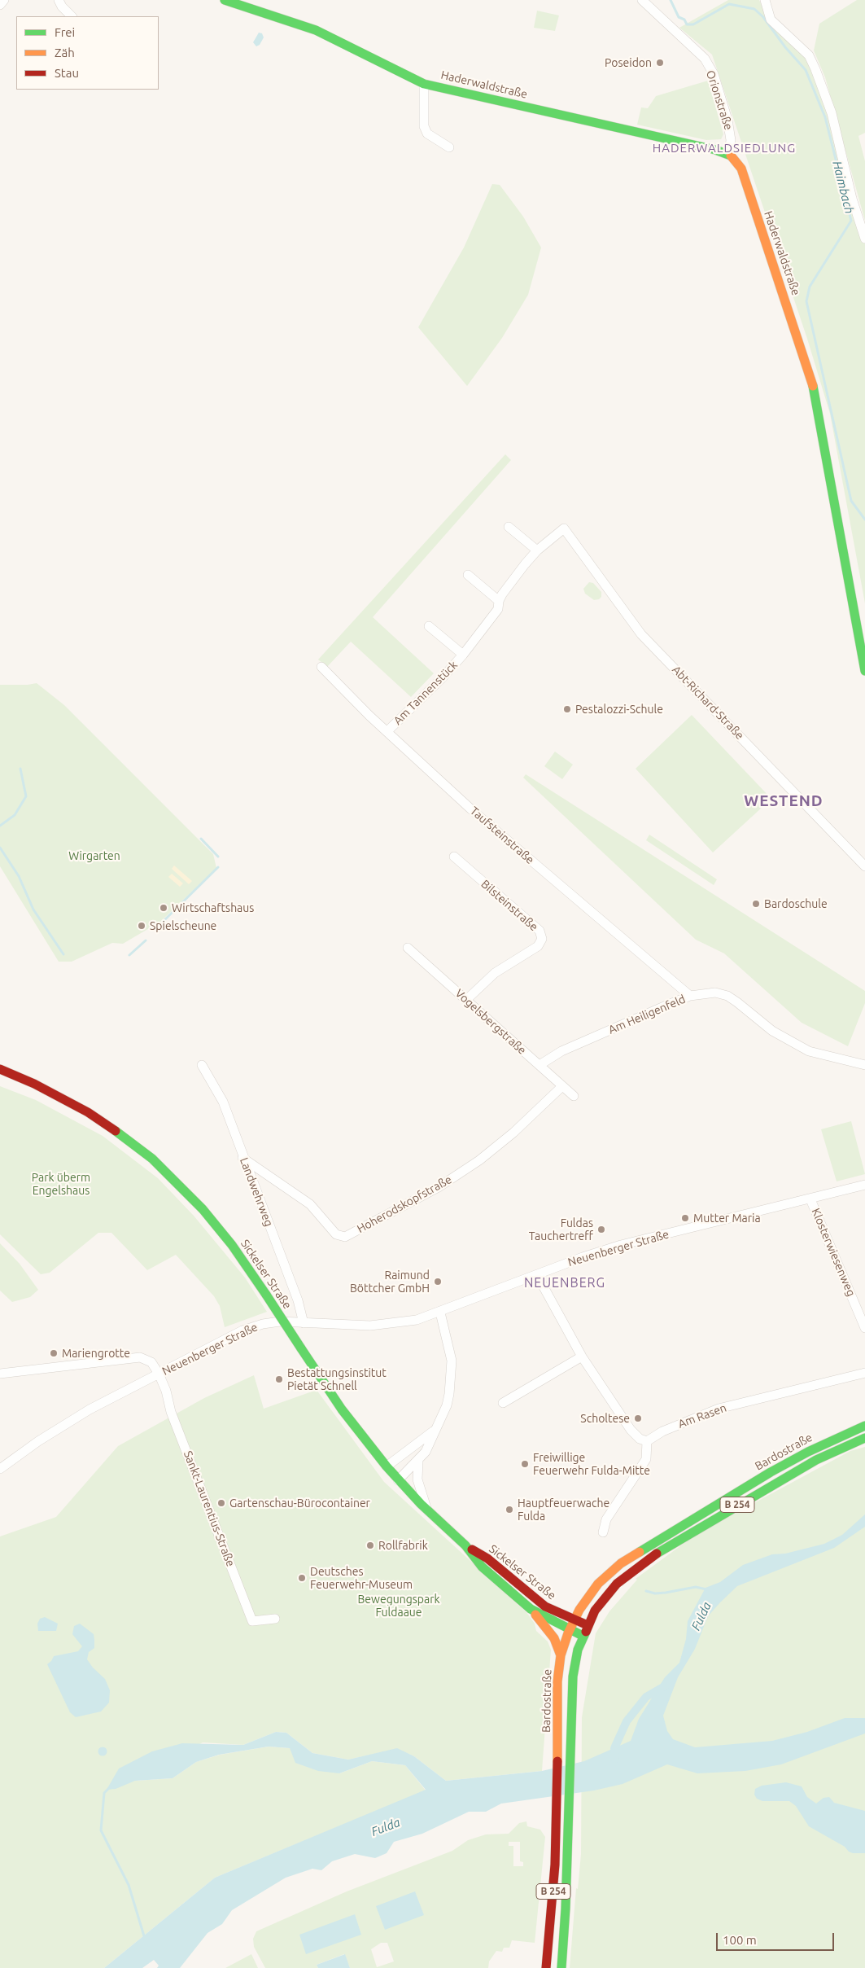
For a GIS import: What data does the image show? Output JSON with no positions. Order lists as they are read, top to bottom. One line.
{"streets":{"main road":["Haderwaldstraße","Sickelser Straße","Bardostraße","B 254"],"street":["Orionstraße","Am Tannenstück","Abt-Richard-Straße","Taufsteinstraße","Bilsteinstraße","Am Heiligenfeld","Vogelsbergstraße","Landwehrweg","Hoherodskopfstraße","Neuenberger Straße","Klosterwiesenweg","Am Rasen","Sankt-Laurentius-Straße"]},"crossings":[["Haderwaldstraße","Orionstraße"],["Am Tannenstück","Abt-Richard-Straße"],["Am Tannenstück","Taufsteinstraße"],["Taufsteinstraße","Am Heiligenfeld"],["Bilsteinstraße","Vogelsbergstraße"],["Am Heiligenfeld","Vogelsbergstraße"],["Vogelsbergstraße","Hoherodskopfstraße"],["Landwehrweg","Hoherodskopfstraße"],["Landwehrweg","Neuenberger Straße"],["Neuenberger Straße","Klosterwiesenweg"],["Neuenberger Straße","Sankt-Laurentius-Straße"],["Sickelser Straße","Bardostraße"]],"districts":["HADERWALDSIEDLUNG","WESTEND","NEUENBERG"],"water":["Haimbach","Fulda"],"parks":["Wirgarten","Park überm Engelshaus","Bewegungspark Fuldaaue"],"places":["Poseidon","Pestalozzi-Schule","Bardoschule","Wirtschaftshaus","Spielscheune","Mutter Maria","Fuldas Tauchertreff","Raimund Böttcher GmbH","Mariengrotte","Bestattungsinstitut Pietät Schnell","Scholtese","Freiwillige Feuerwehr Fulda-Mitte","Gartenschau-Bürocontainer","Hauptfeuerwache Fulda","Rollfabrik","Deutsches Feuerwehr-Museum"],"legend":["Frei","Zäh","Stau"],"scale_bar":"100 m"}
